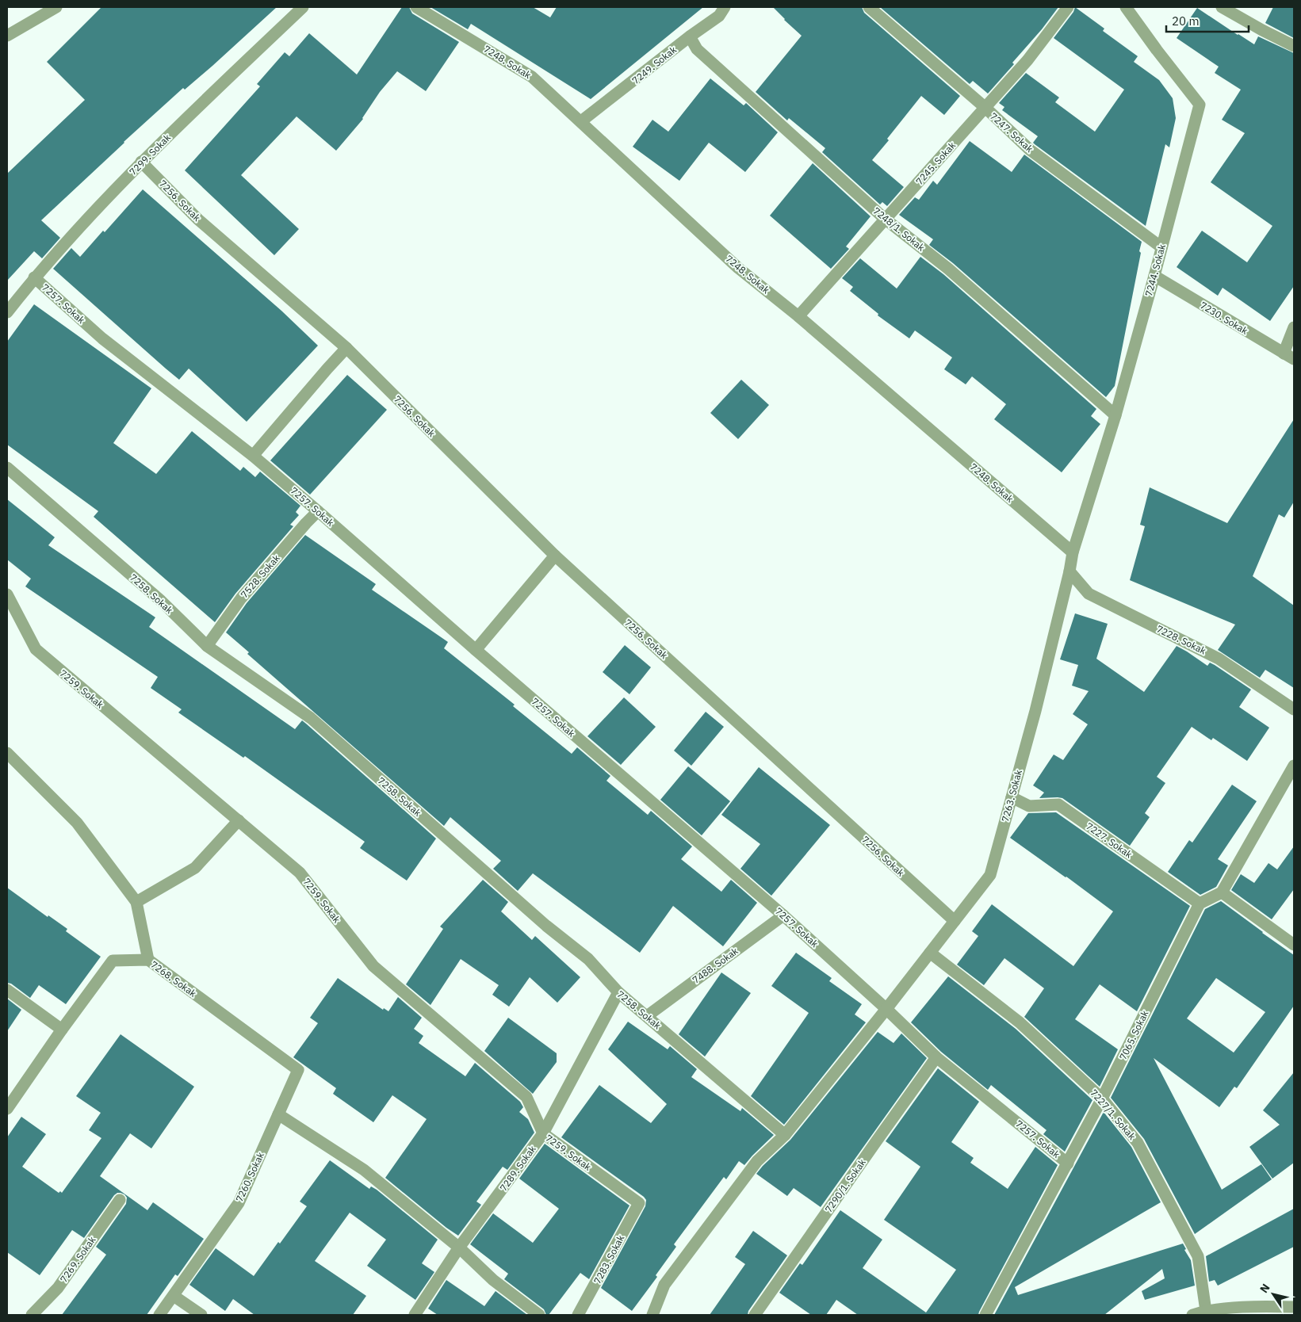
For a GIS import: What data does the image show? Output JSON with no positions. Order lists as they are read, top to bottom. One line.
{"streets":{"street":["7248. Sokak","7249. Sokak","7247. Sokak","7299. Sokak","7245. Sokak","7256. Sokak","7248/1. Sokak","7244. Sokak","7257. Sokak","7230. Sokak","7528. Sokak","7258. Sokak","7228. Sokak","7259. Sokak","7263. Sokak","7227. Sokak","7488. Sokak","7268. Sokak","7065. Sokak","7227/1. Sokak","7289. Sokak","7260. Sokak","7290/1. Sokak","7269. Sokak","7283. Sokak"]},"crossings":[["7248. Sokak","7249. Sokak"],["7248. Sokak","7245. Sokak"],["7248. Sokak","7244. Sokak"],["7248. Sokak","7263. Sokak"],["7249. Sokak","7248/1. Sokak"],["7247. Sokak","7245. Sokak"],["7247. Sokak","7244. Sokak"],["7299. Sokak","7256. Sokak"],["7299. Sokak","7257. Sokak"],["7245. Sokak","7248/1. Sokak"],["7256. Sokak","7263. Sokak"],["7248/1. Sokak","7244. Sokak"],["7244. Sokak","7230. Sokak"],["7244. Sokak","7263. Sokak"],["7257. Sokak","7528. Sokak"],["7257. Sokak","7263. Sokak"],["7257. Sokak","7488. Sokak"],["7257. Sokak","7065. Sokak"],["7257. Sokak","7290/1. Sokak"],["7528. Sokak","7258. Sokak"],["7258. Sokak","7263. Sokak"],["7258. Sokak","7488. Sokak"],["7258. Sokak","7289. Sokak"],["7228. Sokak","7263. Sokak"],["7259. Sokak","7289. Sokak"],["7259. Sokak","7283. Sokak"],["7263. Sokak","7227. Sokak"],["7263. Sokak","7227/1. Sokak"],["7227. Sokak","7065. Sokak"],["7268. Sokak","7260. Sokak"],["7065. Sokak","7227/1. Sokak"]],"scale_bar":"20 m","north":"top left"}
